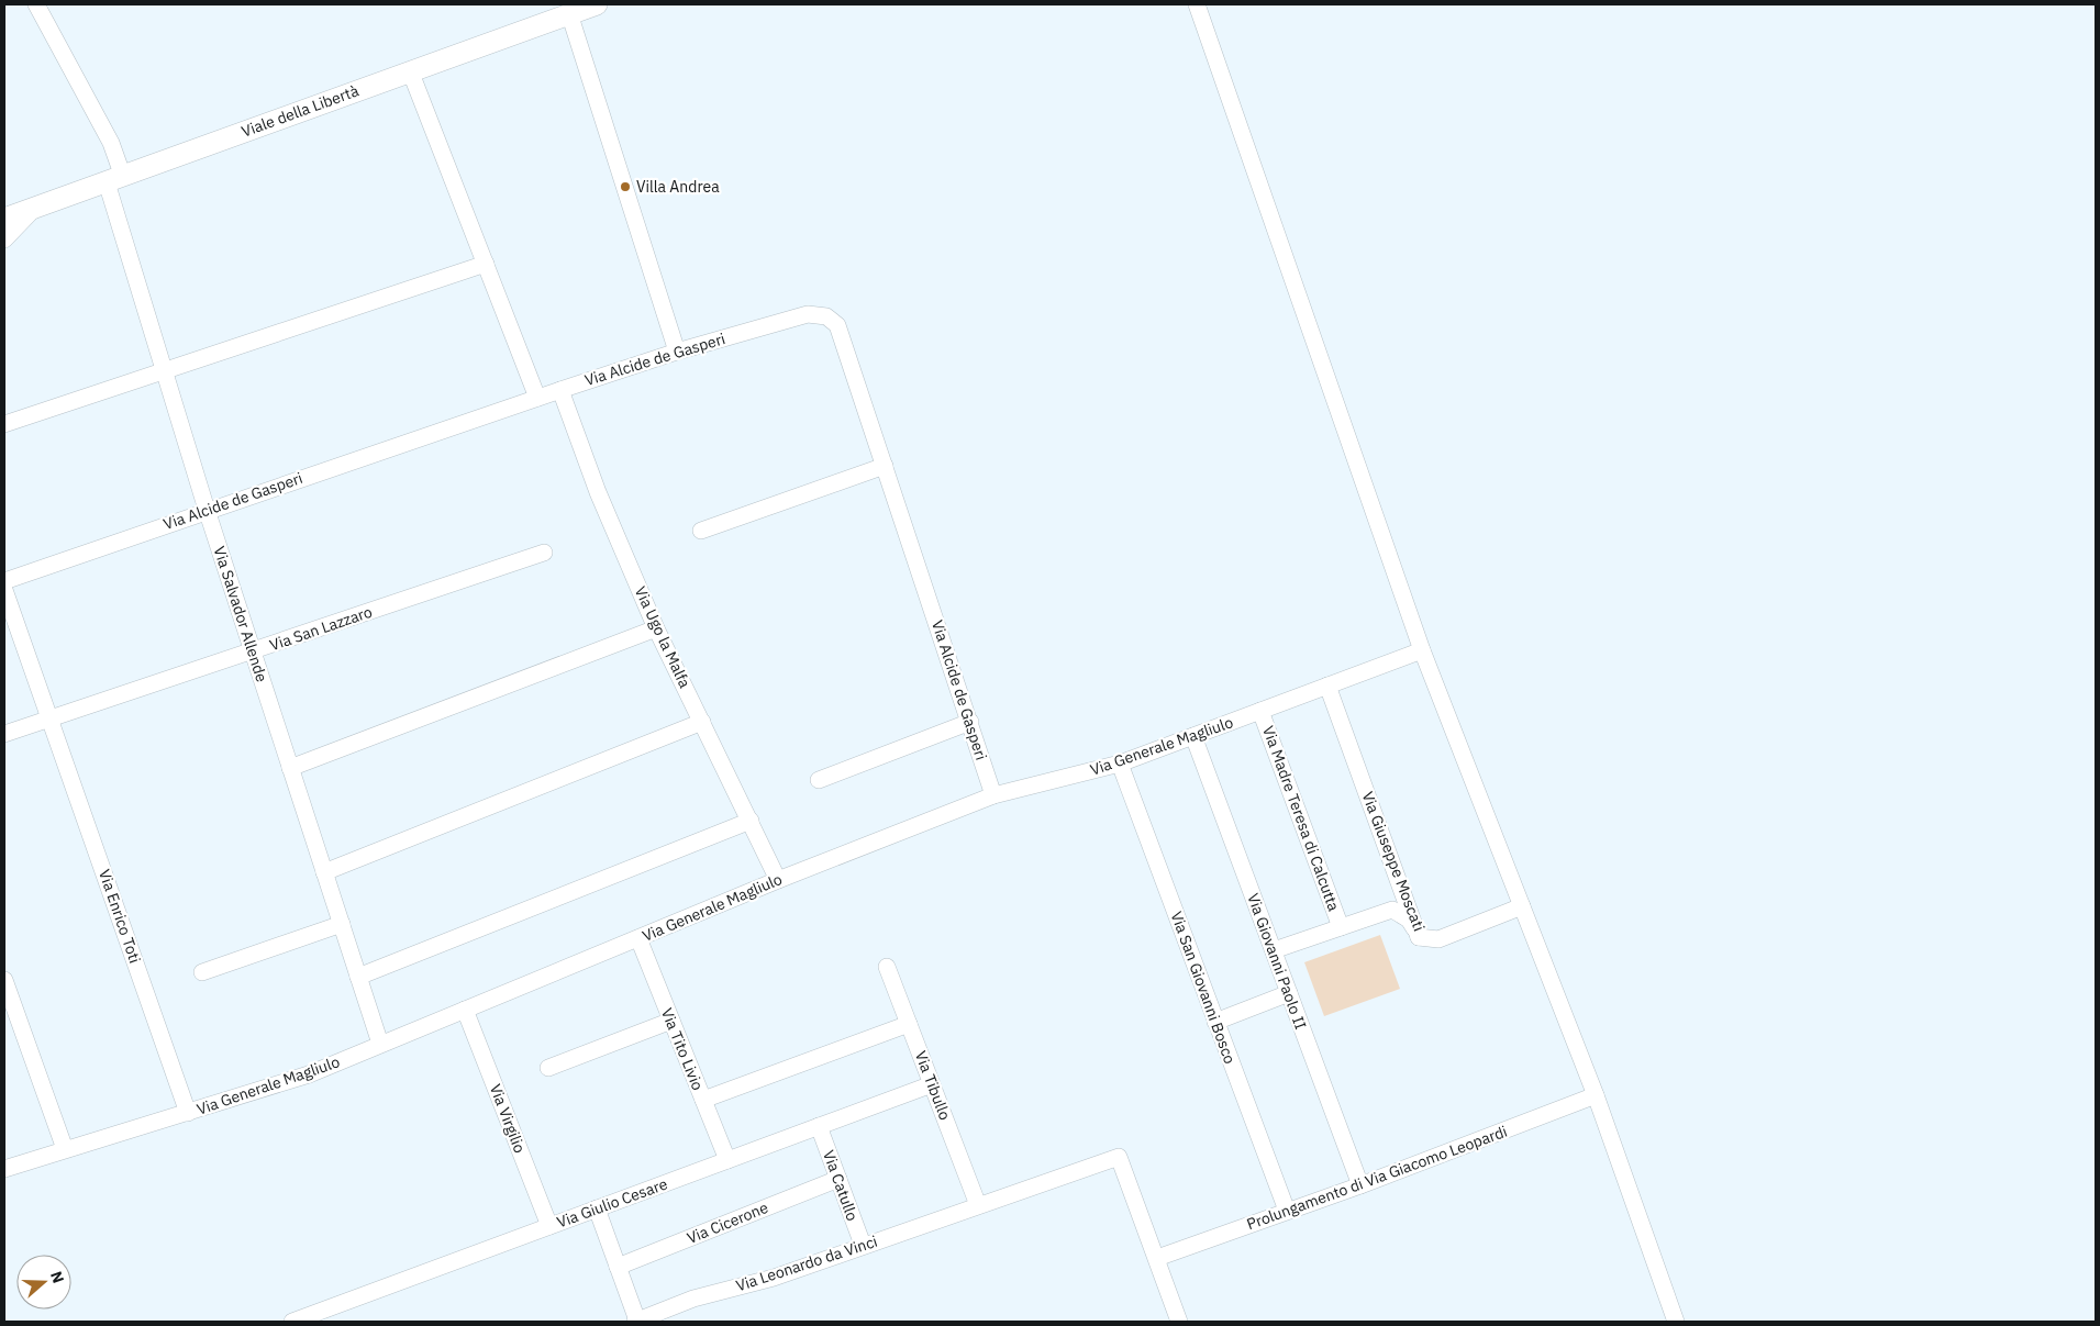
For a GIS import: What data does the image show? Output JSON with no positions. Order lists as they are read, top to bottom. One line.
{"streets":{"street":["Viale della Libertà","Via Alcide de Gasperi","Via Salvador Allende","Via San Lazzaro","Via Ugo la Malfa","Via Generale Magliulo","Via Madre Teresa di Calcutta","Via Giuseppe Moscati","Via Enrico Toti","Via Giovanni Paolo II","Via San Giovanni Bosco","Via Tito Livio","Via Tibullo","Via Virgilio","Prolungamento di Via Giacomo Leopardi","Via Catullo","Via Giulio Cesare","Via Cicerone","Via Leonardo da Vinci"]},"crossings":[["Viale della Libertà","Via Salvador Allende"],["Via Alcide de Gasperi","Via Salvador Allende"],["Via Alcide de Gasperi","Via Ugo la Malfa"],["Via Alcide de Gasperi","Via Generale Magliulo"],["Via Salvador Allende","Via San Lazzaro"],["Via Salvador Allende","Via Generale Magliulo"],["Via San Lazzaro","Via Enrico Toti"],["Via Ugo la Malfa","Via Generale Magliulo"],["Via Generale Magliulo","Via Madre Teresa di Calcutta"],["Via Generale Magliulo","Via Giuseppe Moscati"],["Via Generale Magliulo","Via Enrico Toti"],["Via Generale Magliulo","Via Giovanni Paolo II"],["Via Generale Magliulo","Via San Giovanni Bosco"],["Via Generale Magliulo","Via Tito Livio"],["Via Generale Magliulo","Via Virgilio"],["Via Giovanni Paolo II","Prolungamento di Via Giacomo Leopardi"],["Via San Giovanni Bosco","Prolungamento di Via Giacomo Leopardi"],["Via Tito Livio","Via Giulio Cesare"],["Via Tibullo","Via Giulio Cesare"],["Via Tibullo","Via Leonardo da Vinci"],["Via Virgilio","Via Giulio Cesare"],["Via Catullo","Via Giulio Cesare"],["Via Catullo","Via Cicerone"],["Via Catullo","Via Leonardo da Vinci"]],"places":["Villa Andrea"],"north":"right"}
